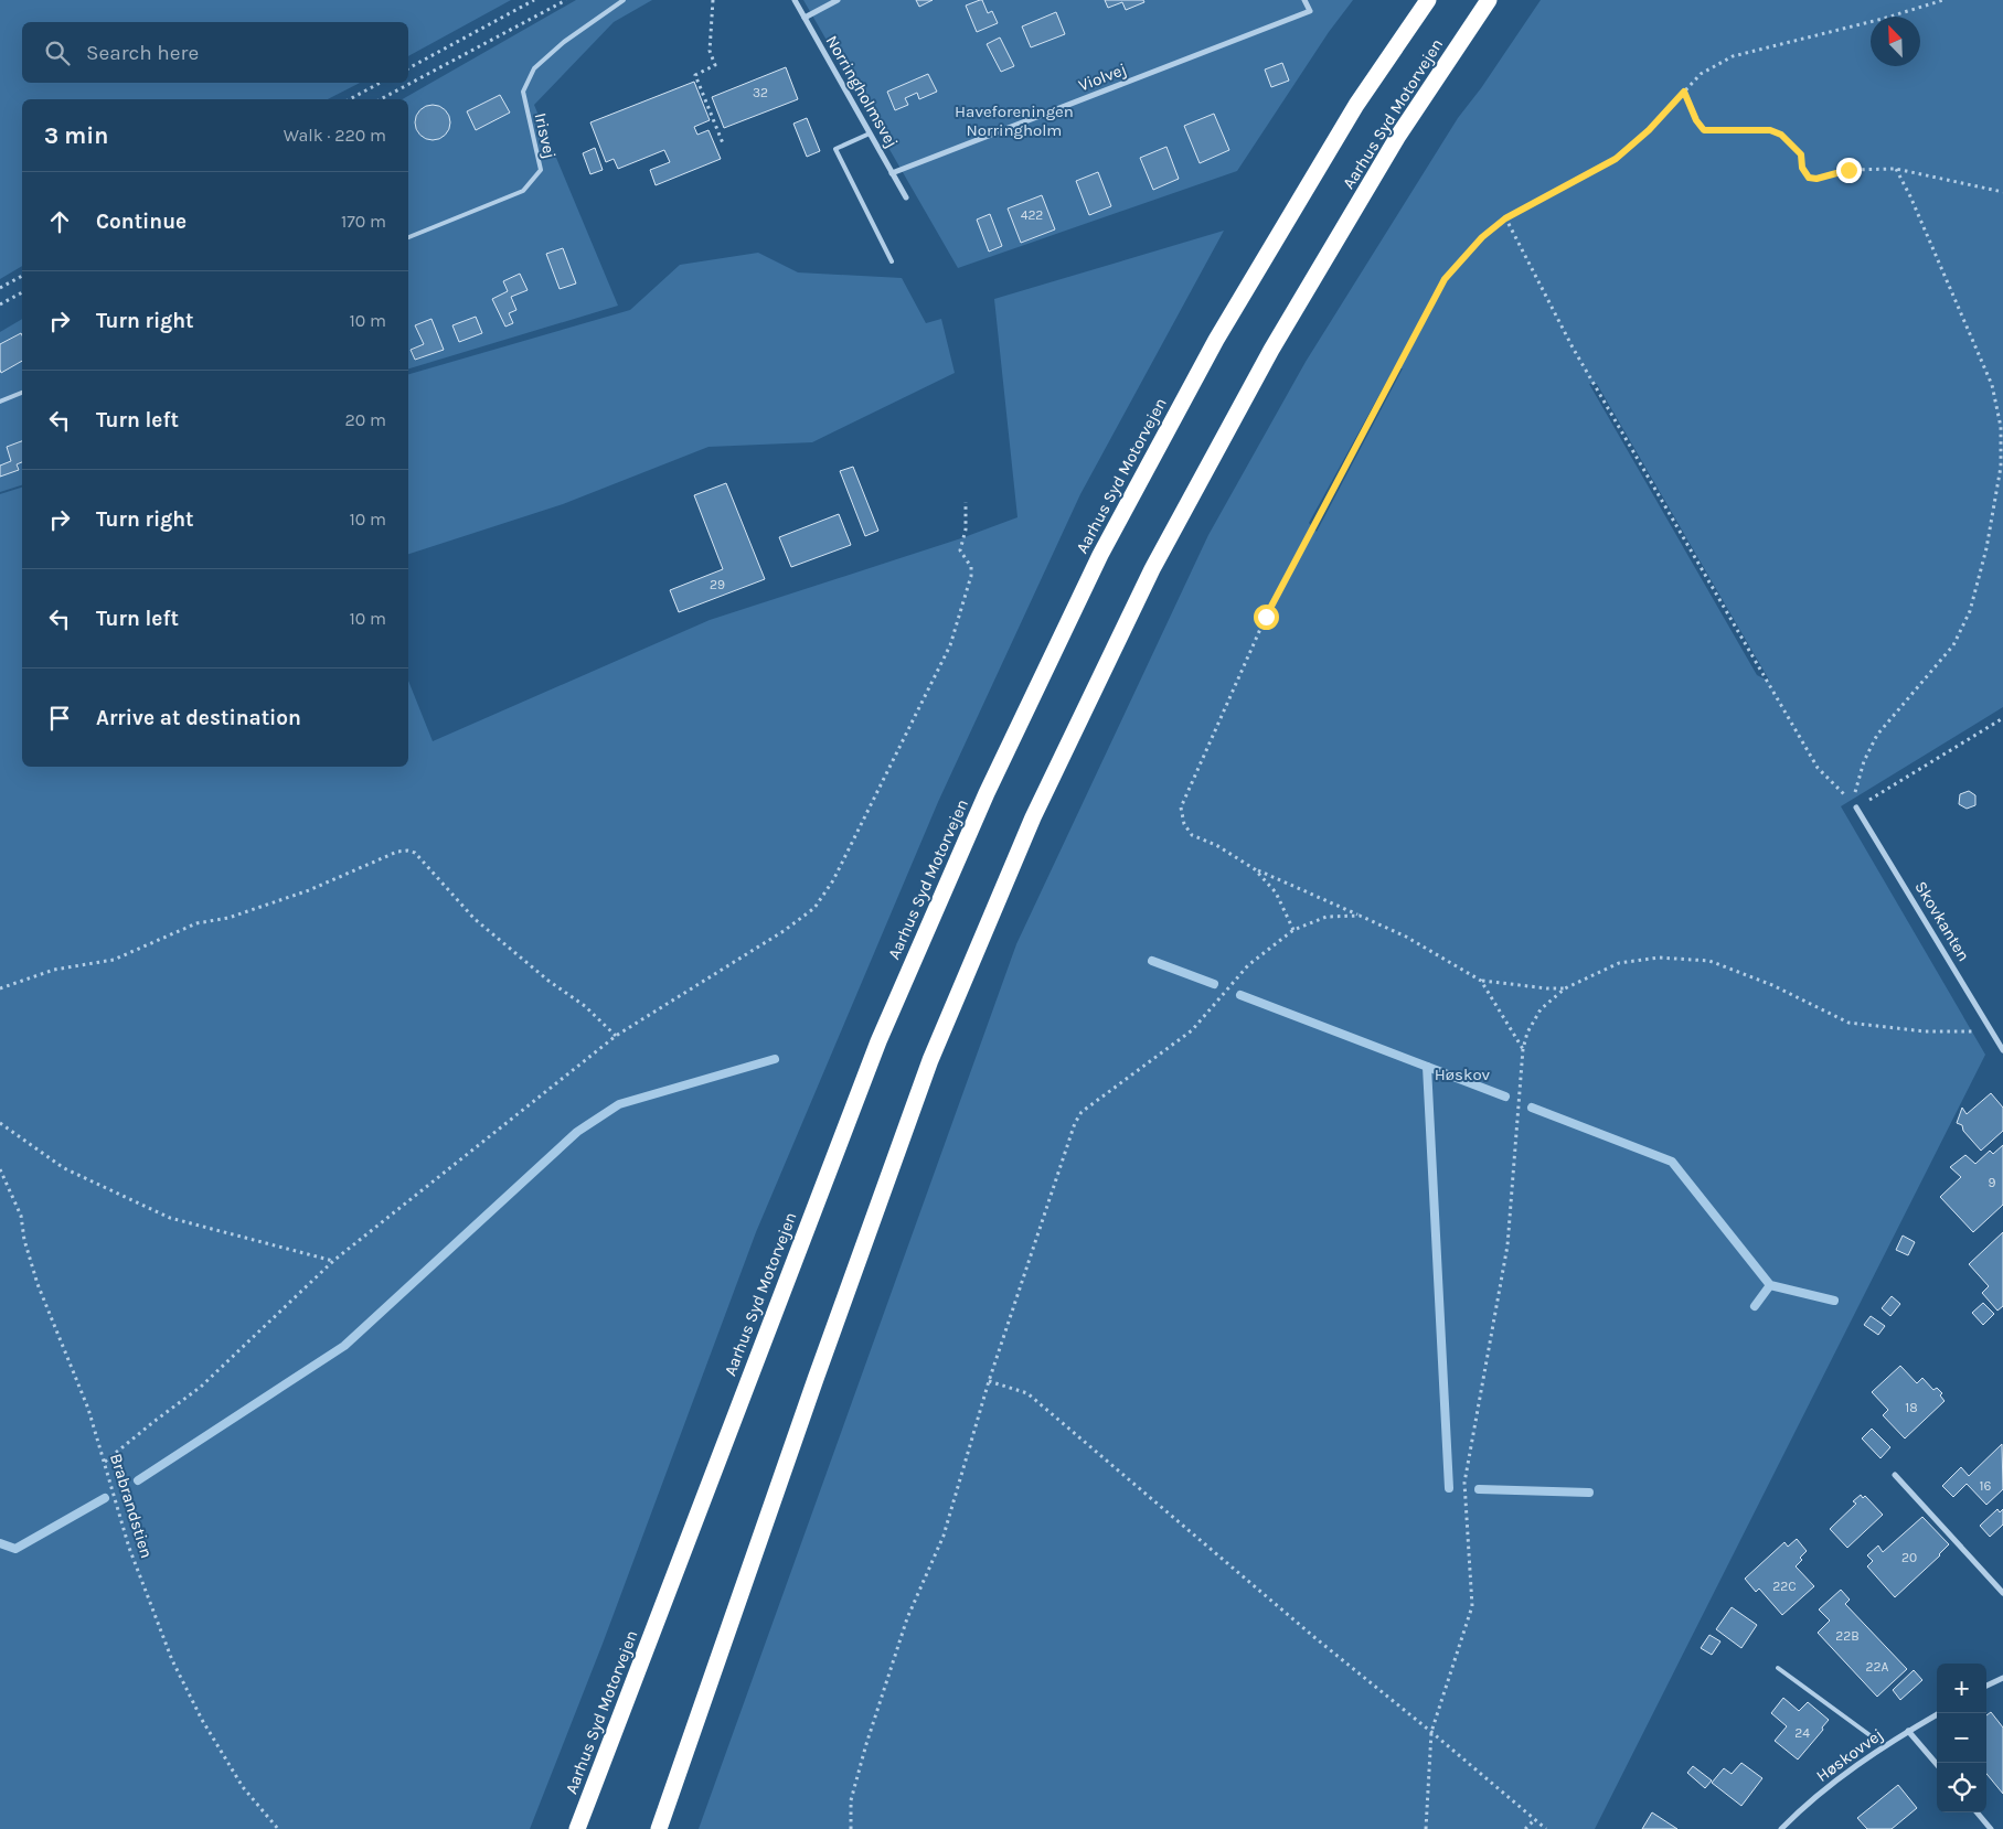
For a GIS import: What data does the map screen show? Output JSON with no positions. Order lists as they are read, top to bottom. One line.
{"streets":{"highway":["Aarhus Syd Motorvejen"],"street":["Violvej","Norringholmsvej","Skovkanten","Høskovvej"],"lane":["Irisvej"],"path":["Brabrandstien"]},"crossings":[["Violvej","Norringholmsvej"]],"parks":["Haveforeningen Norringholm","Høskov"],"house_numbers":["32","422","29","9","18","16","20","22C","22B","22A","24"],"north":"top left","page":{"search":"Search here","heading":["3 min","Walk · 220 m"],"list":[["Continue","170 m"],["Turn right","10 m"],["Turn left","20 m"],["Turn right","10 m"],["Turn left","10 m"],"Arrive at destination"],"map_buttons":["+","−"]}}
